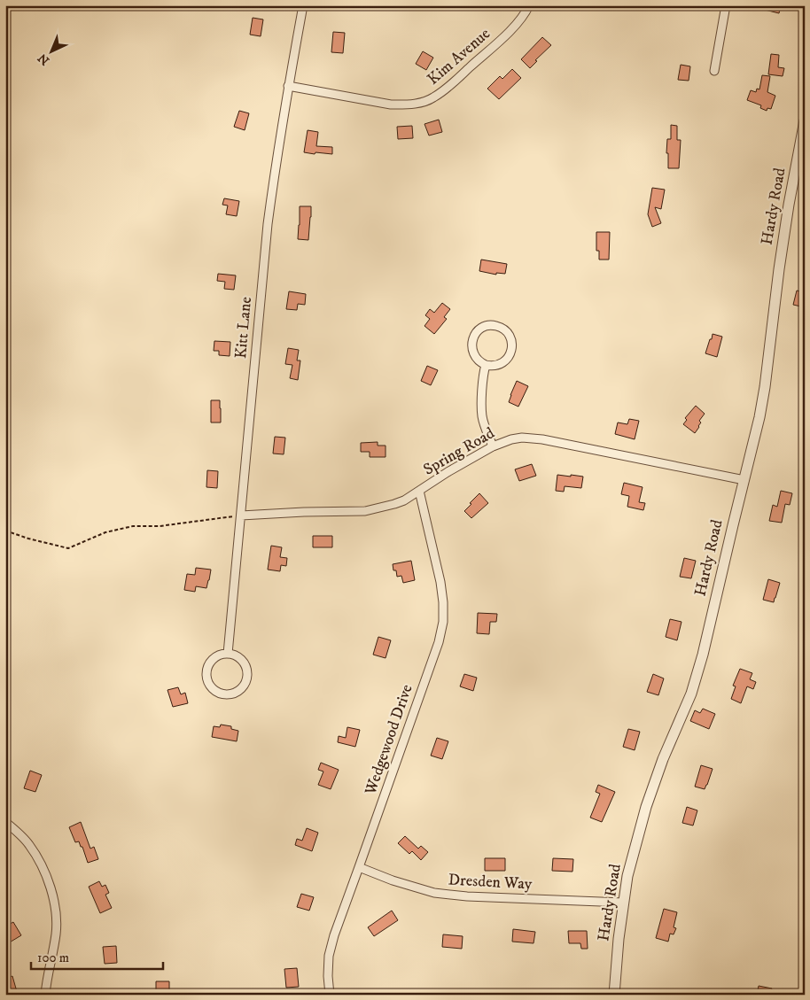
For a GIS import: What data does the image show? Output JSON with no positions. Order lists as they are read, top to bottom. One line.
{"streets":{"street":["Kim Avenue","Hardy Road","Kitt Lane","Spring Road","Wedgewood Drive","Dresden Way"]},"crossings":[["Kim Avenue","Kitt Lane"],["Hardy Road","Spring Road"],["Hardy Road","Dresden Way"],["Kitt Lane","Spring Road"],["Spring Road","Wedgewood Drive"],["Wedgewood Drive","Dresden Way"]],"scale_bar":"100 m","north":"bottom left"}
